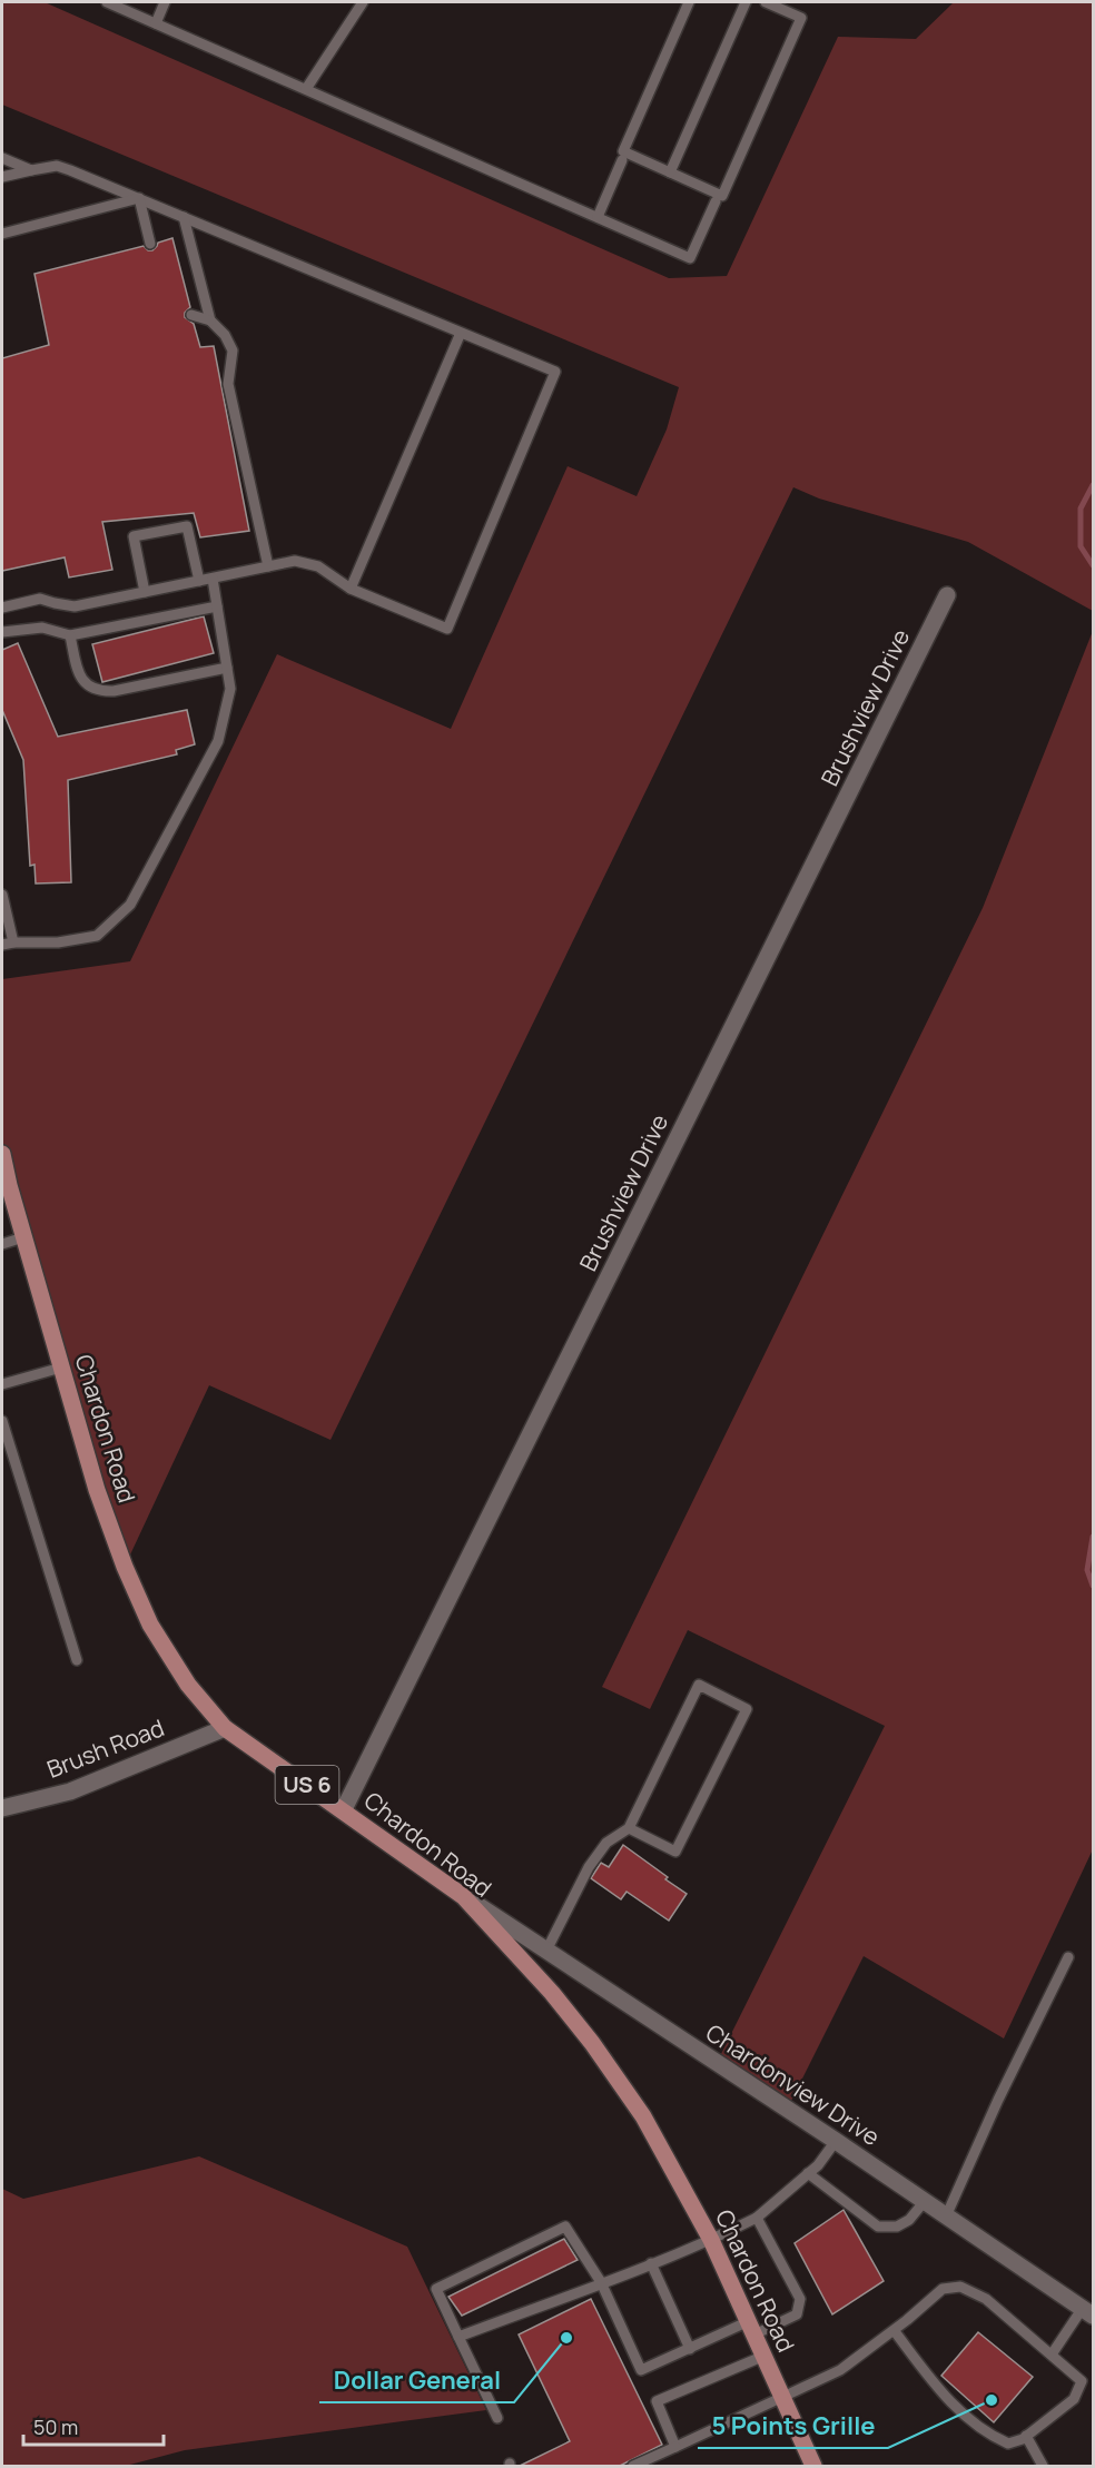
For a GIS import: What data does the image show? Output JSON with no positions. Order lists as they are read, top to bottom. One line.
{"streets":{"main road":["Chardon Road","US 6"],"street":["Brushview Drive","Brush Road","Chardonview Drive"]},"crossings":[["Brushview Drive","Chardon Road"],["Chardon Road","Brush Road"],["Chardon Road","Chardonview Drive"]],"places":["Dollar General","5 Points Grille"],"scale_bar":"50 m"}
